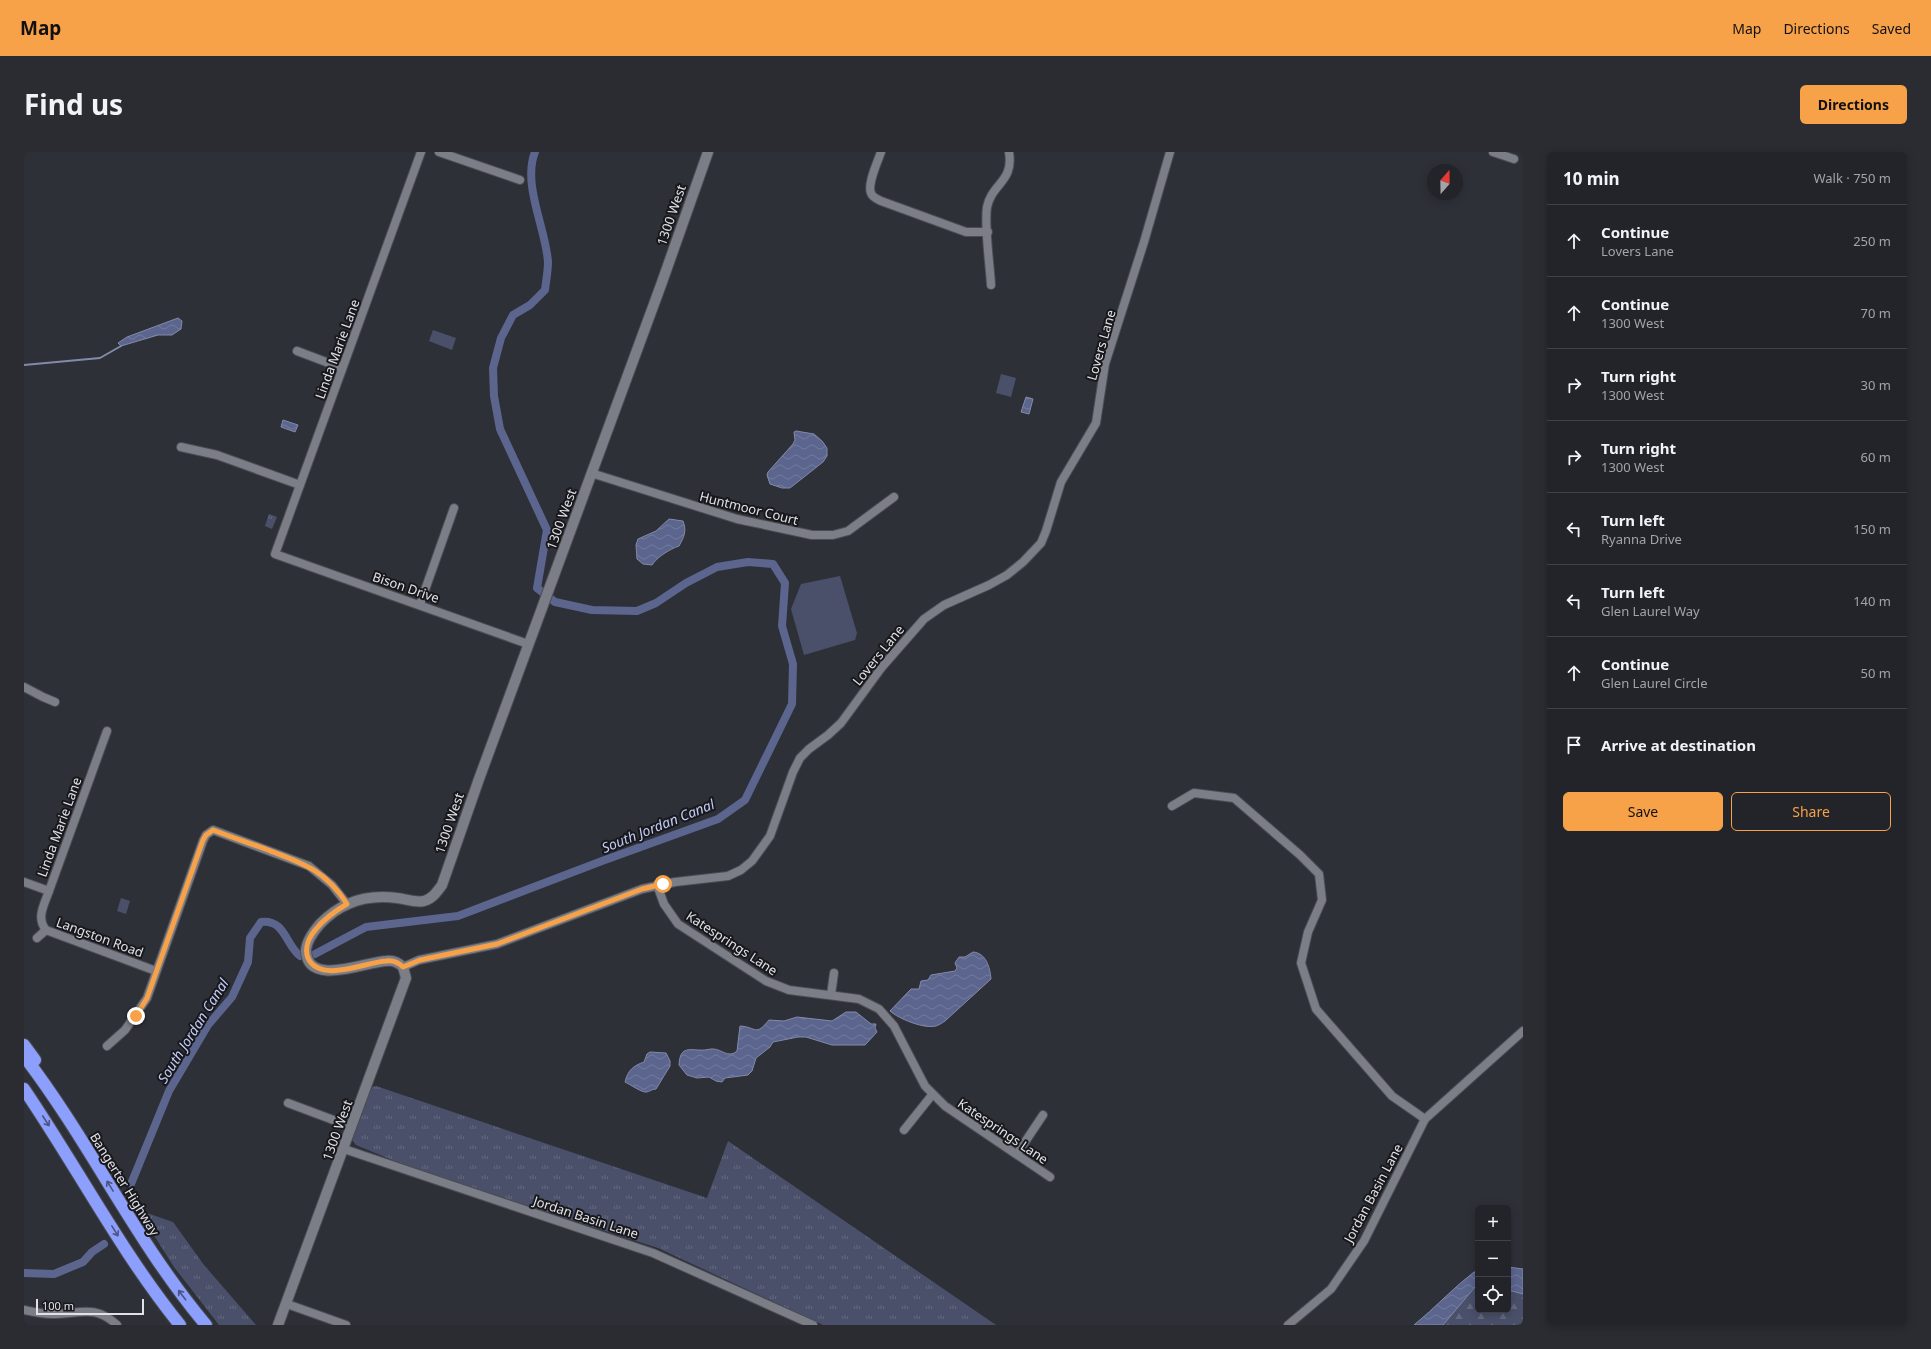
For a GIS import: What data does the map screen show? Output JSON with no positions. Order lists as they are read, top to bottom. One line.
{"streets":{"highway":["Bangerter Highway"],"street":["1300 West","Lovers Lane","Linda Marie Lane","Huntmoor Court","Bison Drive","Langston Road","Katesprings Lane","Jordan Basin Lane"]},"crossings":[["1300 West","Lovers Lane"],["1300 West","Huntmoor Court"],["1300 West","Bison Drive"],["1300 West","Jordan Basin Lane"],["Lovers Lane","Katesprings Lane"],["Linda Marie Lane","Bison Drive"],["Linda Marie Lane","Langston Road"]],"water":["South Jordan Canal"],"scale_bar":"100 m","north":"top","page":{"header":"Map","nav":["Map","Directions","Saved"],"title":"Find us","buttons":["Directions",["Save","Share"]],"heading":["10 min","Walk · 750 m"],"list":[["Continue","Lovers Lane","250 m"],["Continue","1300 West","70 m"],["Turn right","1300 West","30 m"],["Turn right","1300 West","60 m"],["Turn left","Ryanna Drive","150 m"],["Turn left","Glen Laurel Way","140 m"],["Continue","Glen Laurel Circle","50 m"],"Arrive at destination"],"map_buttons":["+","−"],"scale":"100 m"}}
